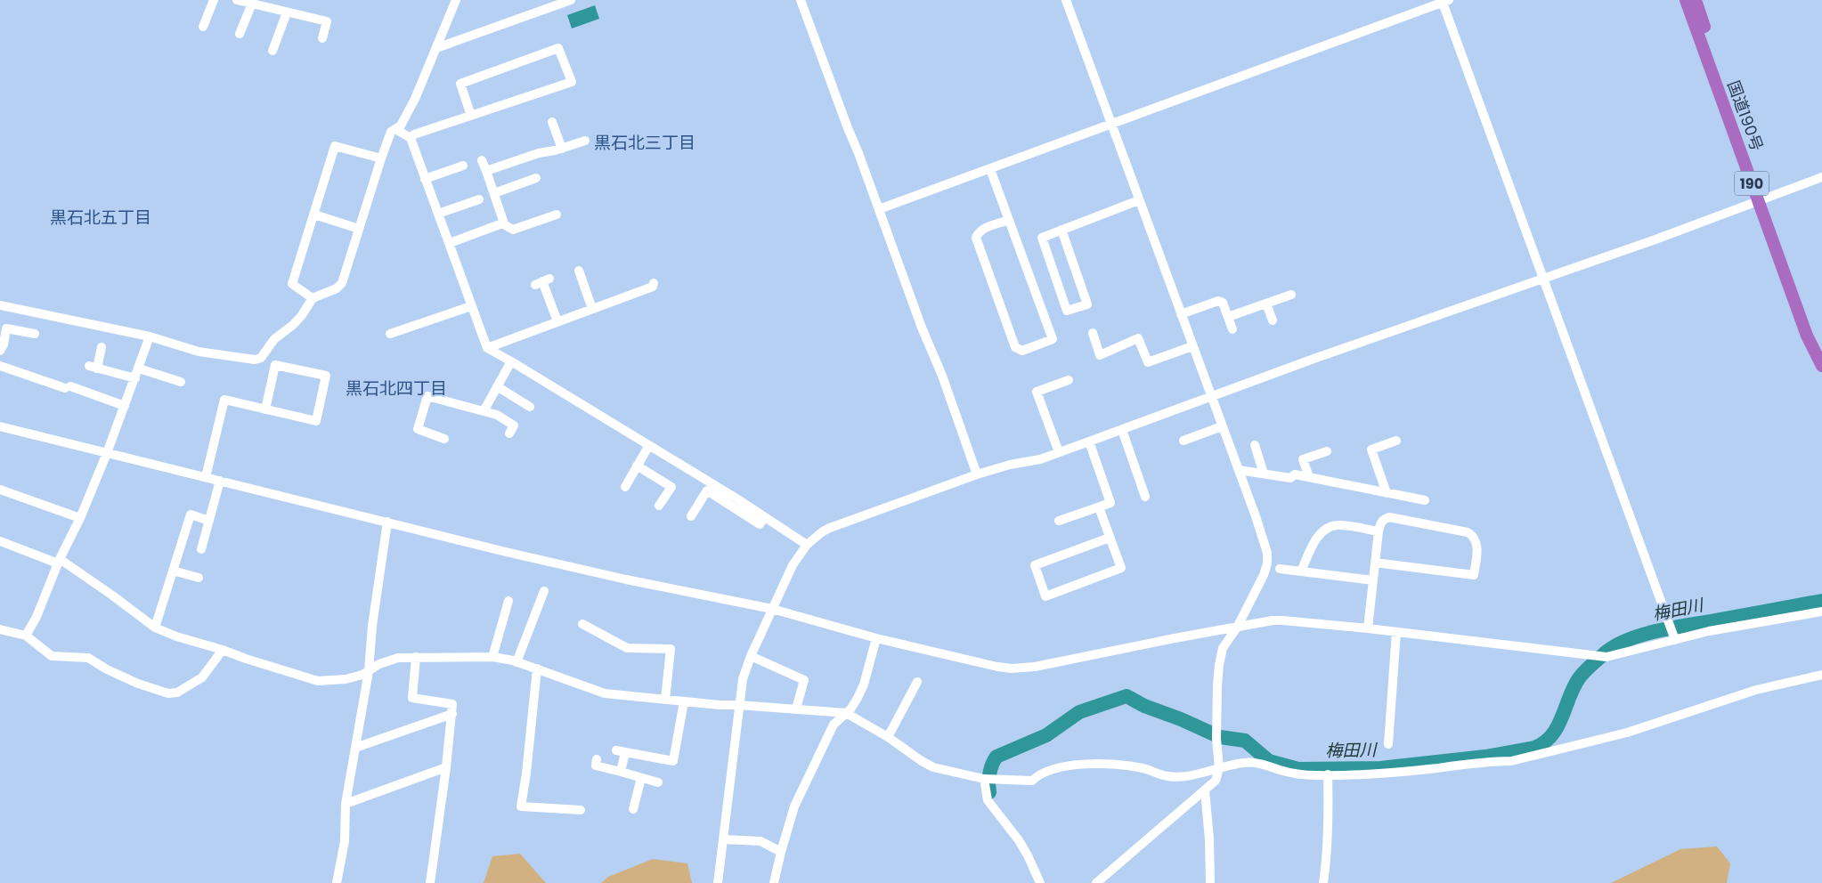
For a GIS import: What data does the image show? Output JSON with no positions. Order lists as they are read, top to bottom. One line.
{"streets":{"highway":["国道190号","190"]},"districts":["黒石北三丁目","黒石北五丁目","黒石北四丁目"],"water":["梅田川"]}
